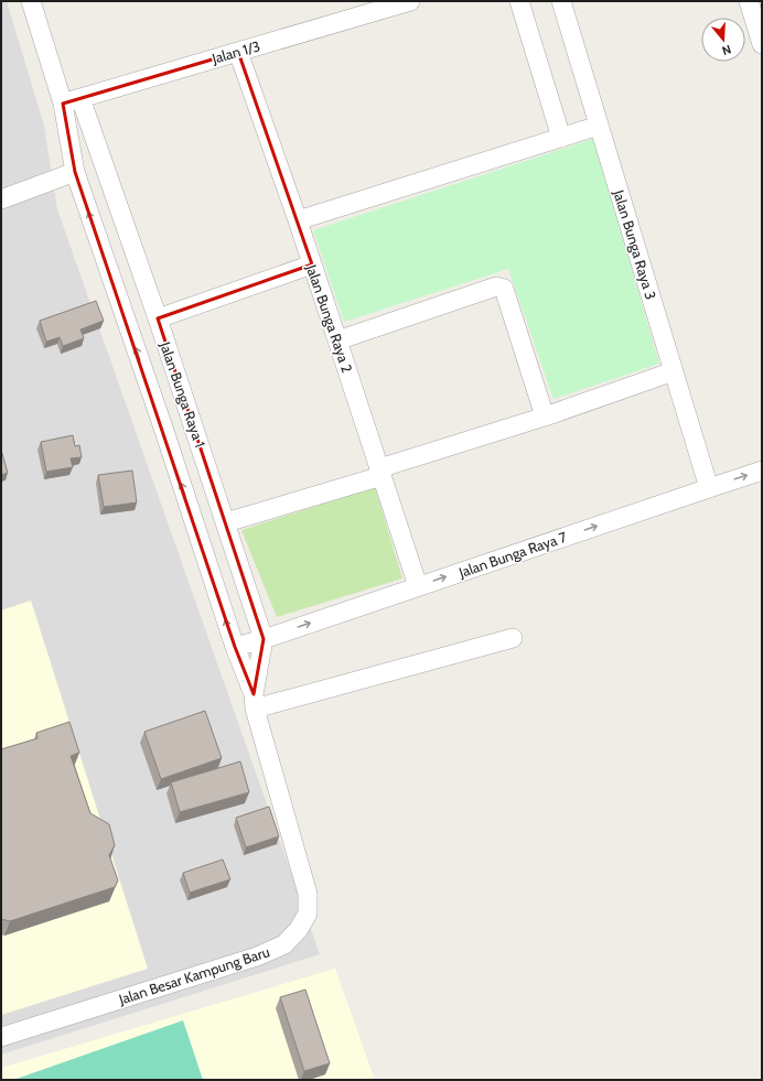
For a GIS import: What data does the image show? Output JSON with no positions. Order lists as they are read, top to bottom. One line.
{"streets":{"street":["Jalan 1/3","Jalan Bunga Raya 3","Jalan Bunga Raya 2","Jalan Bunga Raya 1","Jalan Bunga Raya 7","Jalan Besar Kampung Baru"]},"crossings":[["Jalan 1/3","Jalan Bunga Raya 2"],["Jalan 1/3","Jalan Bunga Raya 1"],["Jalan 1/3","Jalan Besar Kampung Baru"],["Jalan Bunga Raya 3","Jalan Bunga Raya 7"],["Jalan Bunga Raya 2","Jalan Bunga Raya 7"],["Jalan Bunga Raya 1","Jalan Bunga Raya 7"],["Jalan Bunga Raya 1","Jalan Besar Kampung Baru"],["Jalan Bunga Raya 7","Jalan Besar Kampung Baru"]],"one_way":["Jalan Besar Kampung Baru"],"north":"bottom"}
